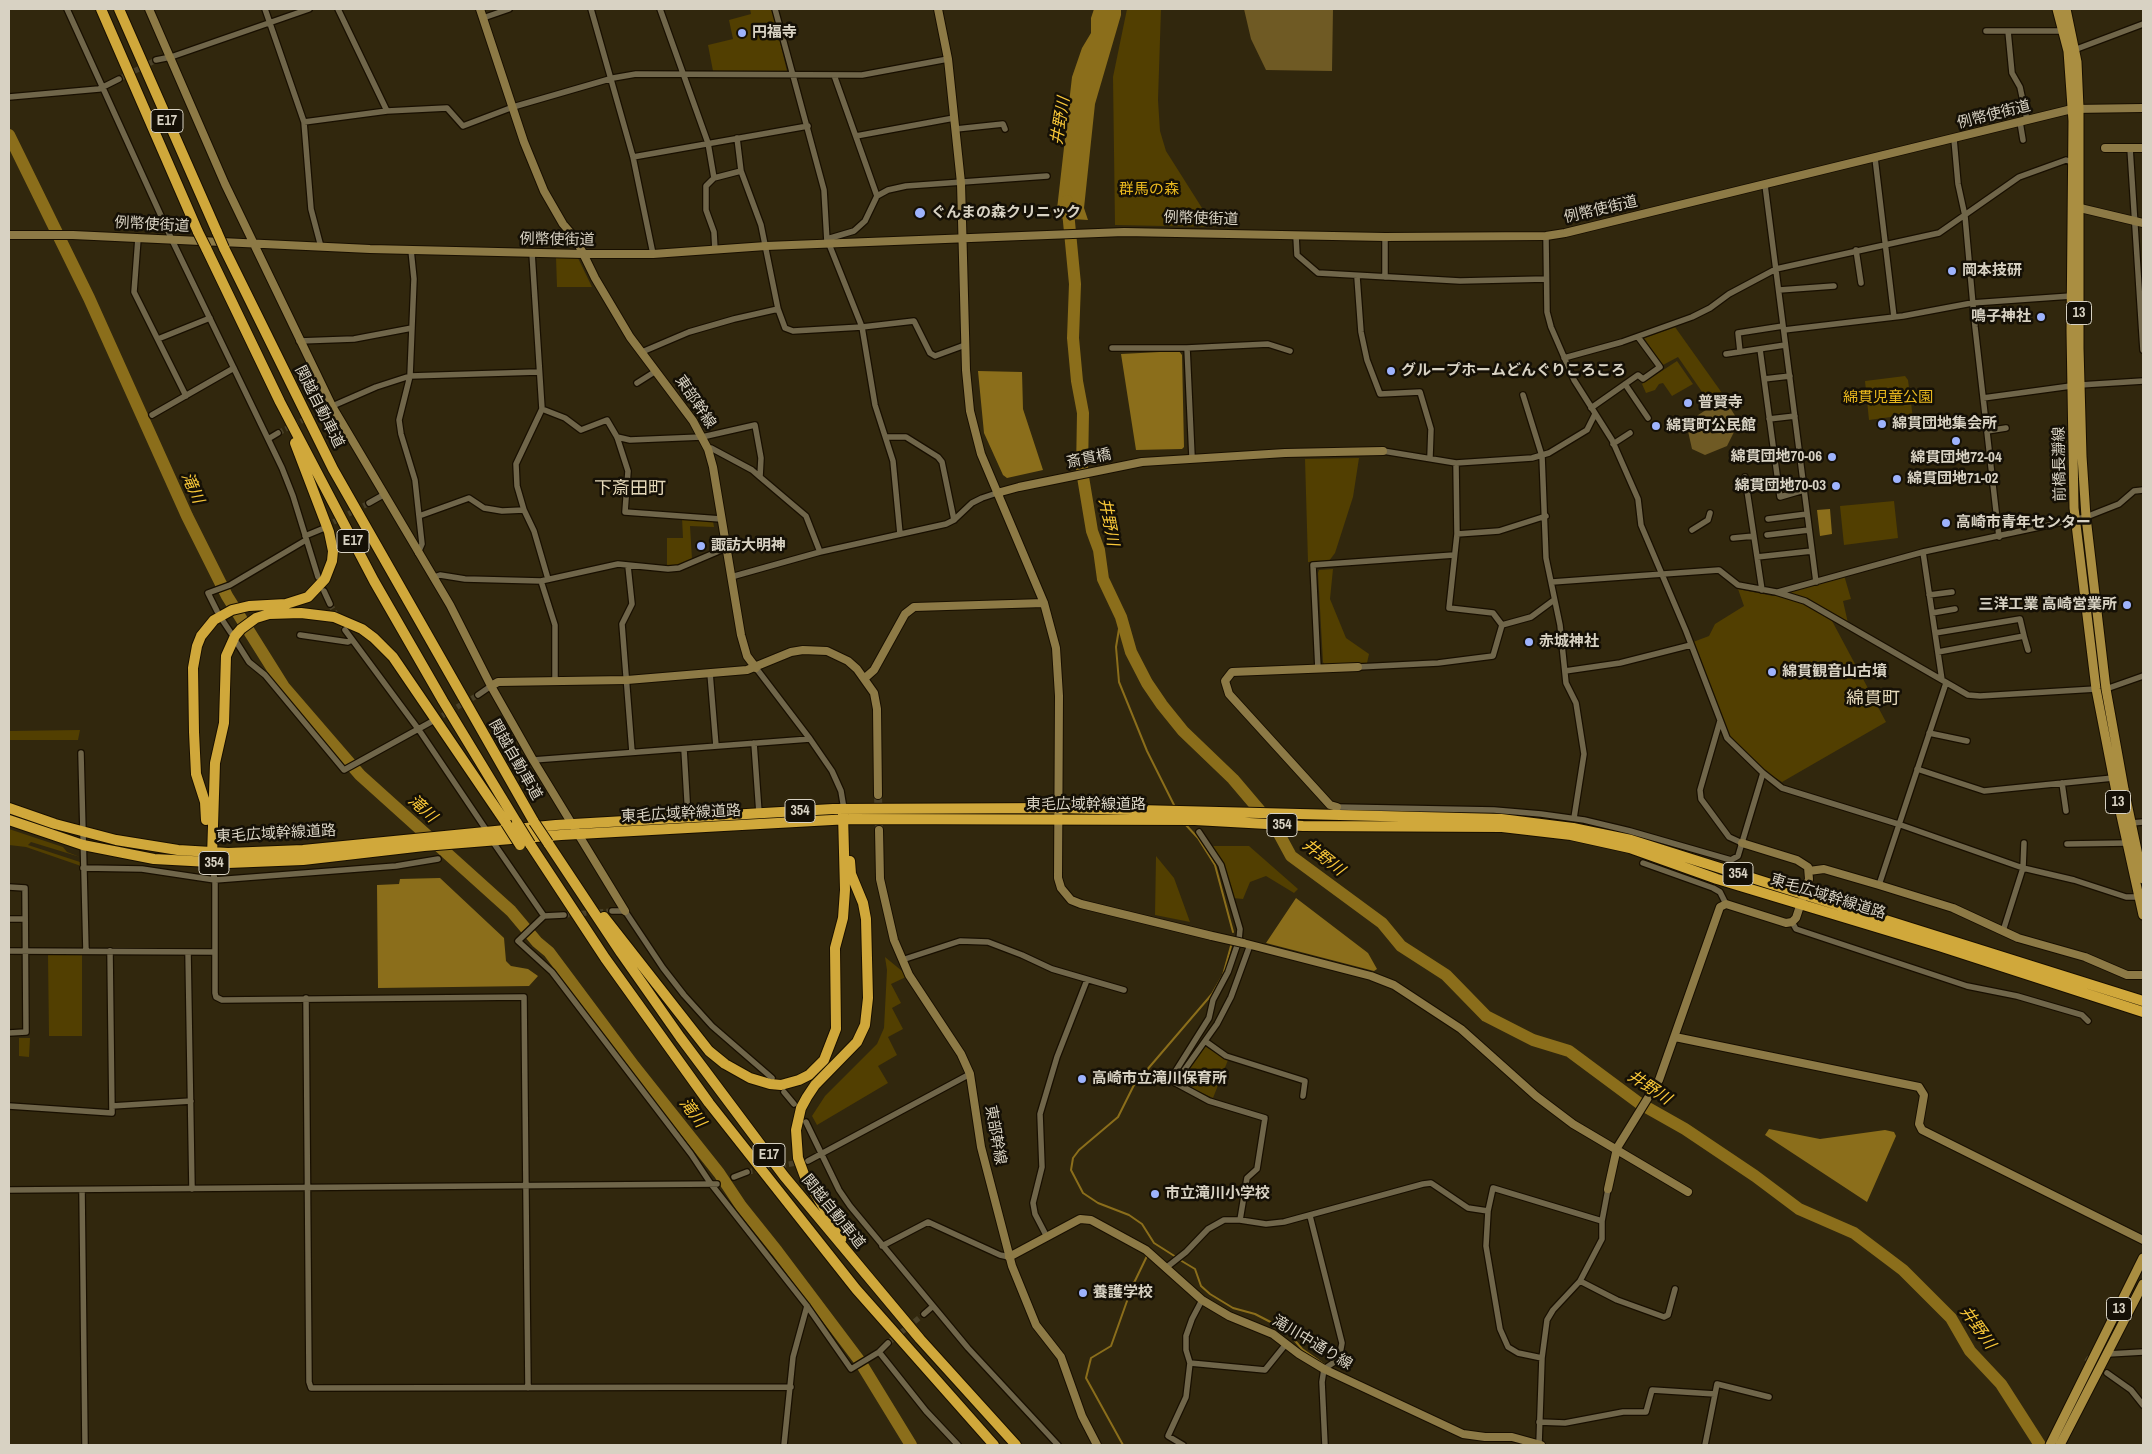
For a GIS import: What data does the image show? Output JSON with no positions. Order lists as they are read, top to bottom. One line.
{"streets":{"highway":["E17","関越自動車道","東毛広域幹線道路","354"],"main road":["13","前橋長瀞線"],"street":["例幣使街道","東部幹線","斎貫橋","滝川中通り線"]},"crossings":[["例幣使街道","東部幹線"],["例幣使街道","前橋長瀞線"],["東部幹線","滝川中通り線"]],"districts":["下斎田町","綿貫町"],"water":["井野川","滝川"],"parks":["群馬の森","綿貫児童公園"],"places":["円福寺","ぐんまの森クリニック","岡本技研","鳴子神社","グループホームどんぐりころころ","普賢寺","綿貫団地集会所","綿貫町公民館","綿貫団地72-04","綿貫団地70-06","綿貫団地71-02","綿貫団地70-03","高崎市青年センター","諏訪大明神","三洋工業 高崎営業所","赤城神社","綿貫観音山古墳","高崎市立滝川保育所","市立滝川小学校","養護学校"]}
